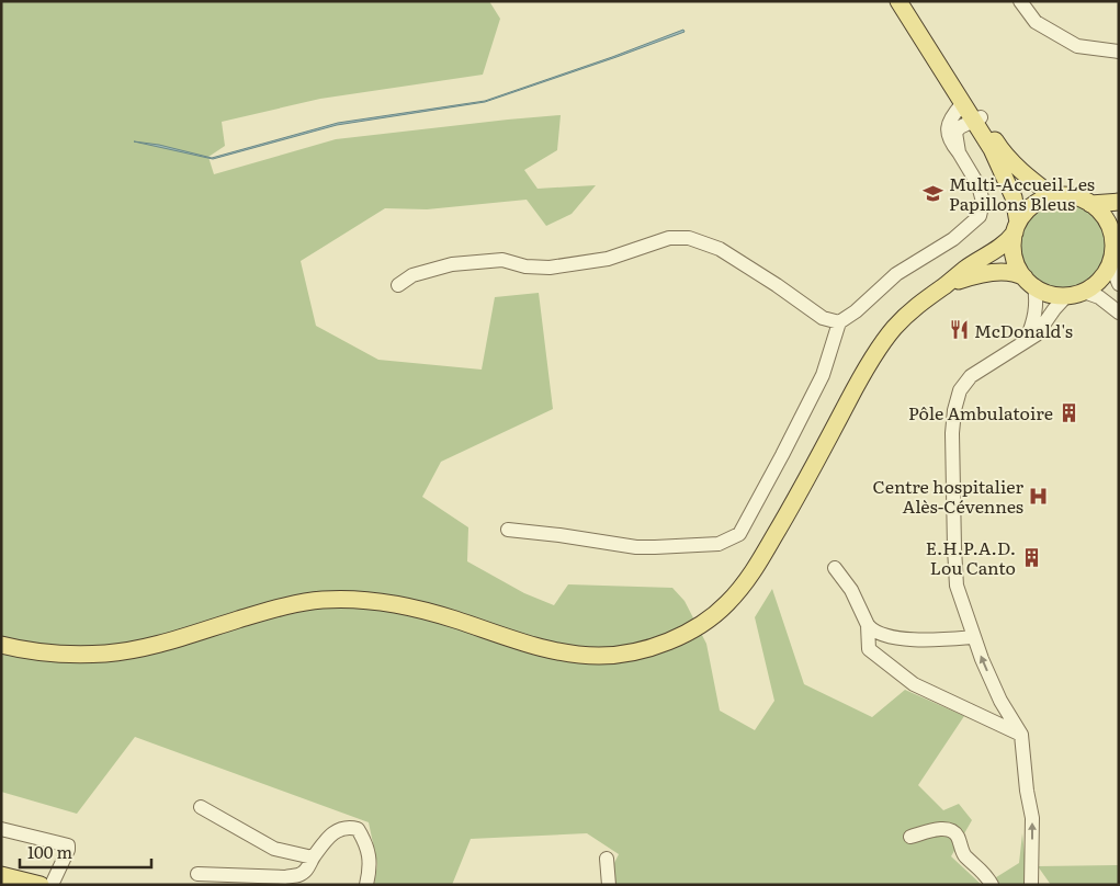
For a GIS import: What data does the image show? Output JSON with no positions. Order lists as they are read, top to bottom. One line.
{"places":{"school or university":["Multi-Accueil Les Papillons Bleus"],"restaurant":["McDonald's"],"building":["Pôle Ambulatoire","E.H.P.A.D. Lou Canto"],"hospital":["Centre hospitalier Alès-Cévennes"]},"scale_bar":"100 m"}
